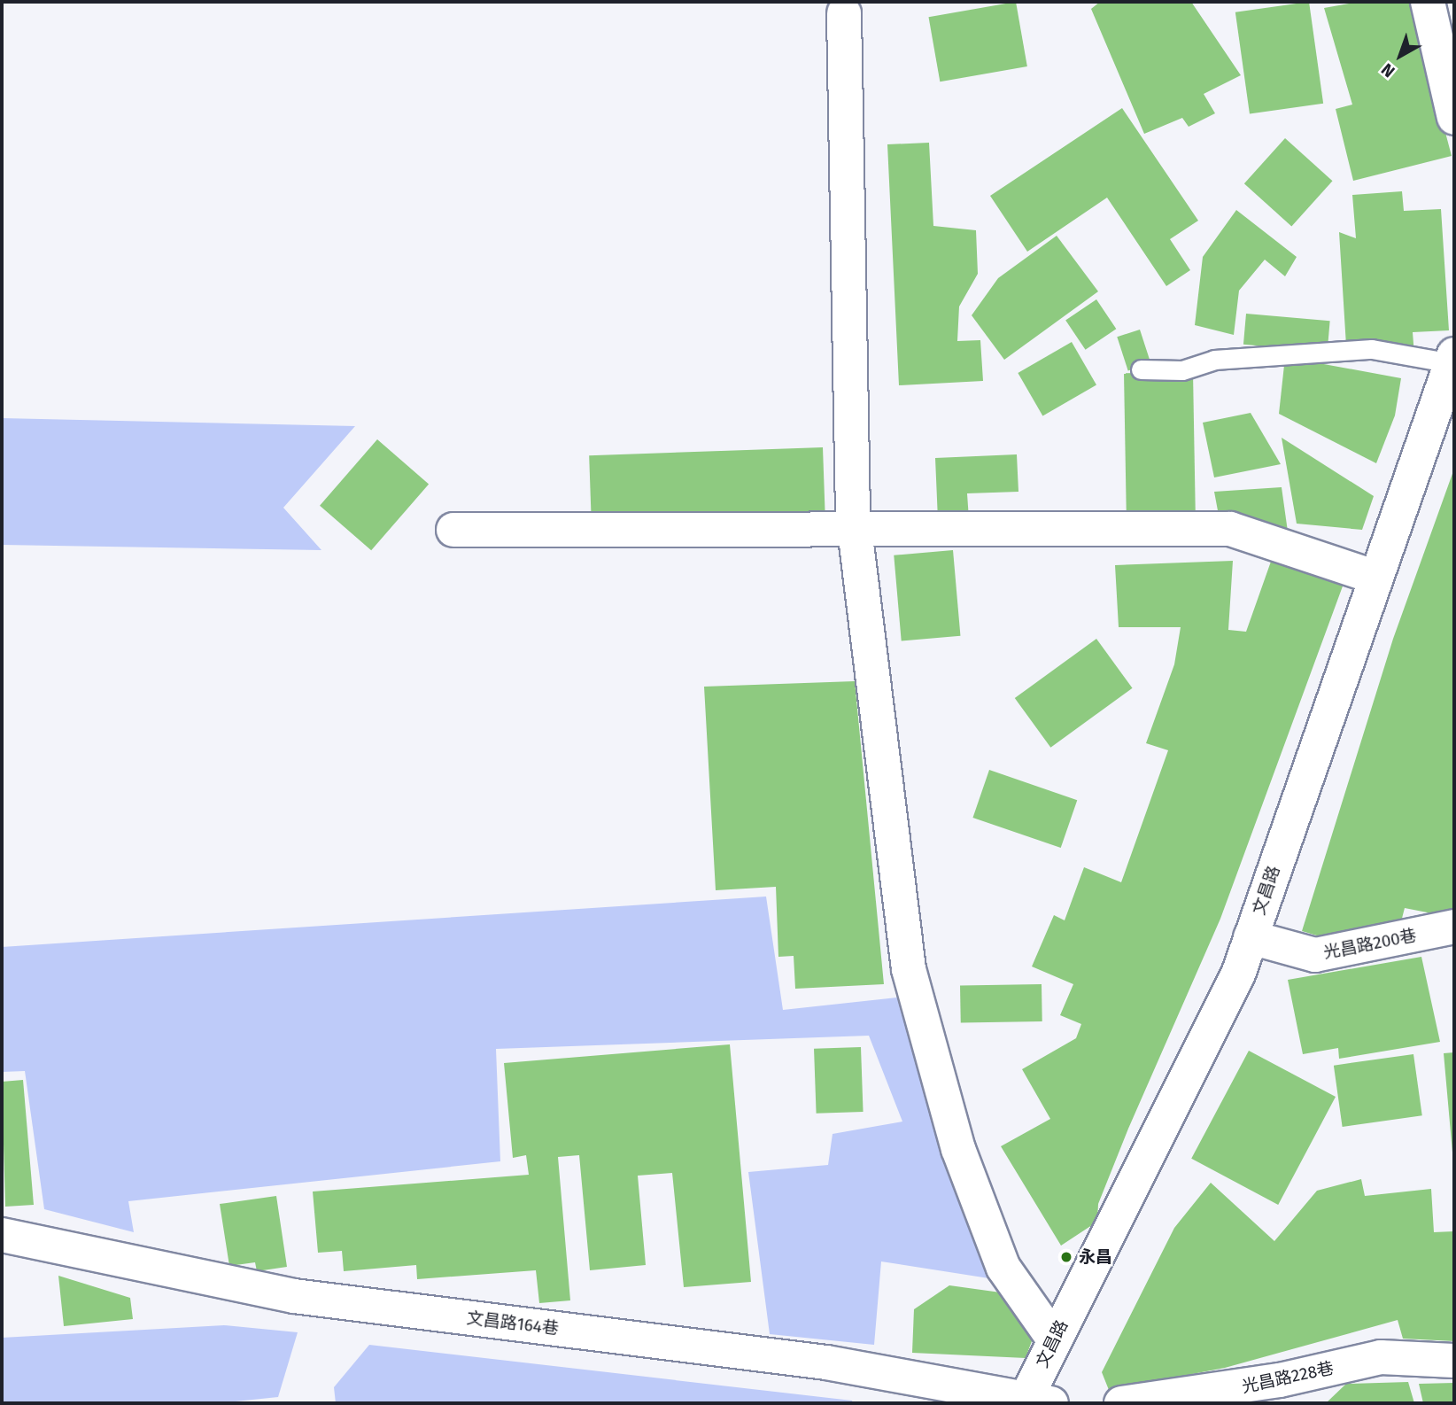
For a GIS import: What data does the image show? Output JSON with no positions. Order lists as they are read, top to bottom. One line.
{"streets":{"street":["文昌路","光昌路200巷","文昌路164巷","光昌路228巷"]},"crossings":[["文昌路","光昌路200巷"],["文昌路","文昌路164巷"]],"places":["永昌"],"north":"bottom left"}
